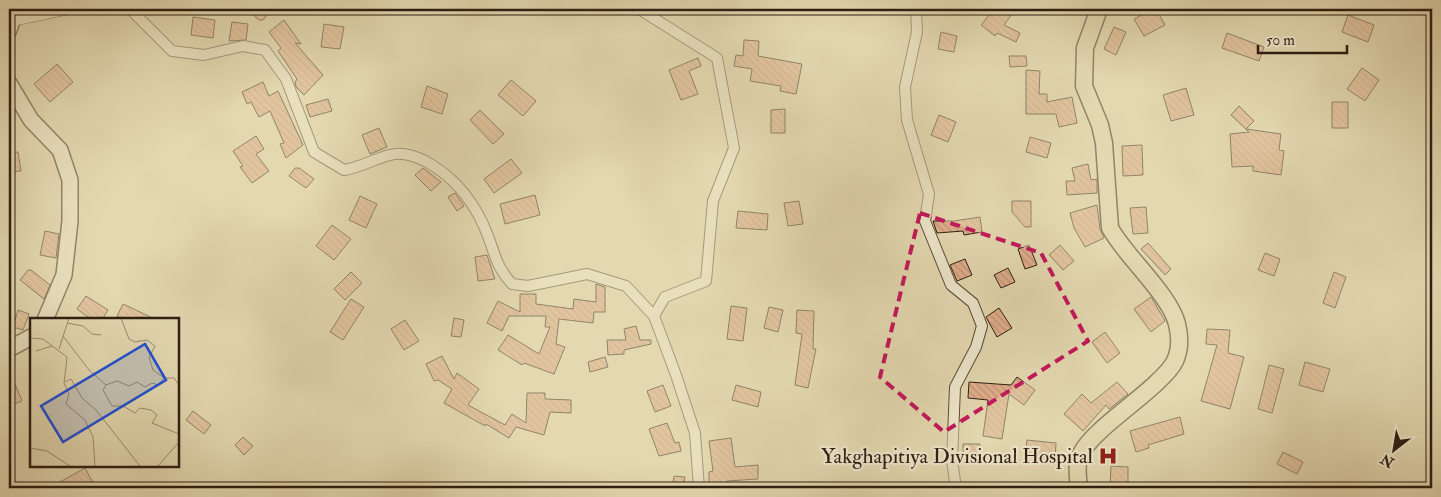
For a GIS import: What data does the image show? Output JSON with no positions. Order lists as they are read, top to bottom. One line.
{"places":{"hospital":["Yakghapitiya Divisional Hospital"]},"scale_bar":"50 m","north":"bottom left"}
